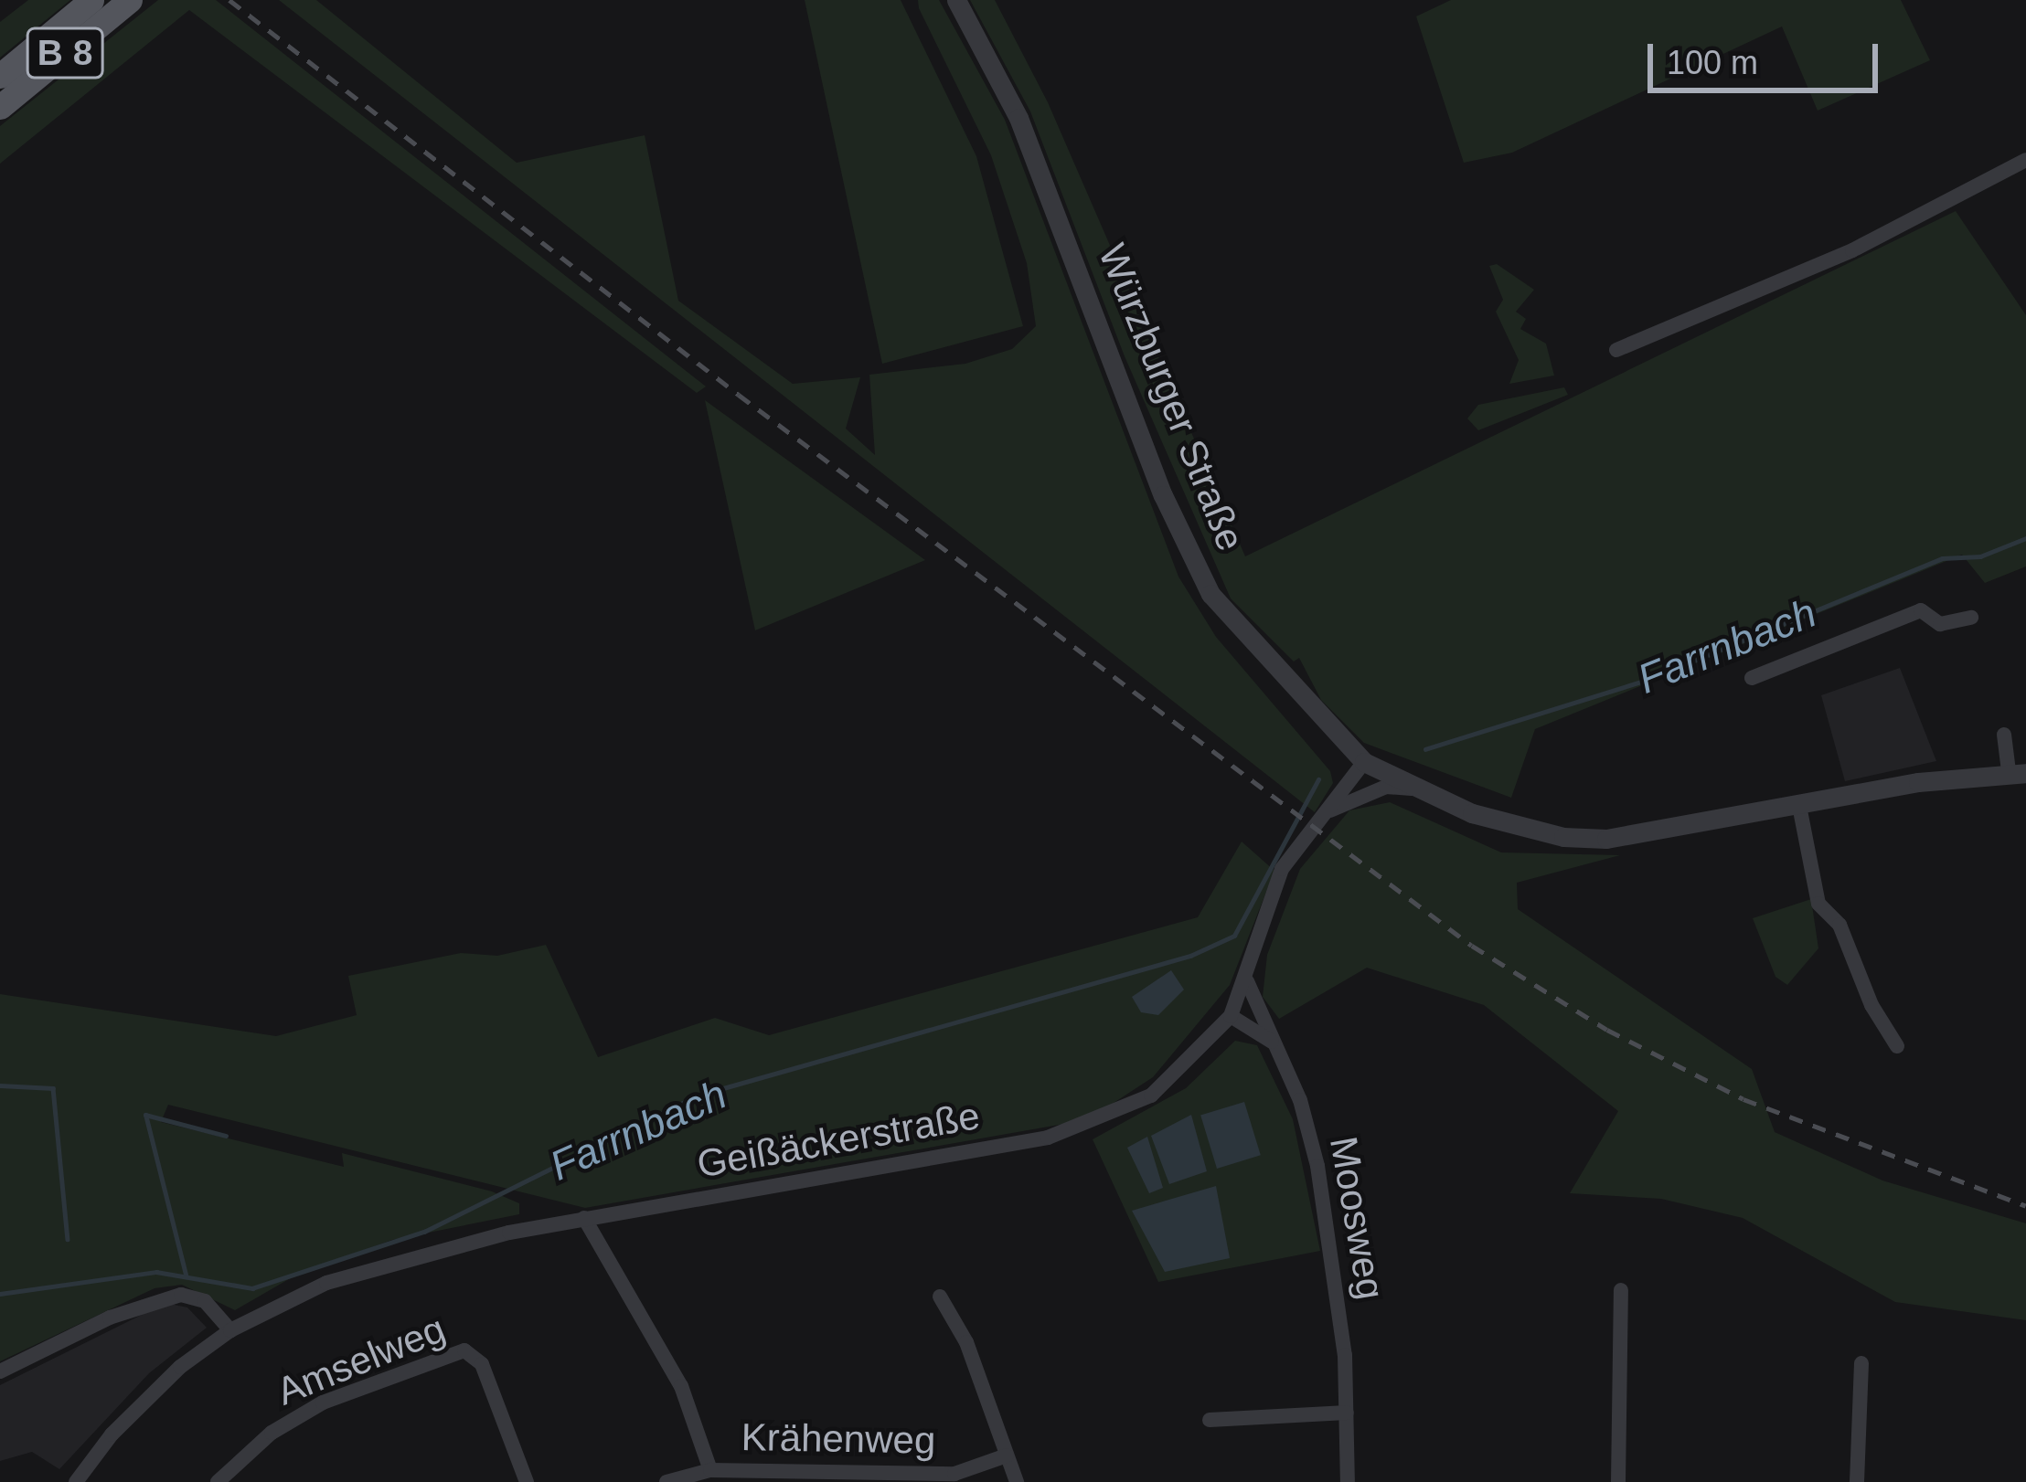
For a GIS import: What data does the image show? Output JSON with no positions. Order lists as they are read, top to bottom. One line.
{"streets":{"main road":["B 8"],"street":["Würzburger Straße","Geißäckerstraße","Moosweg","Amselweg","Krähenweg"]},"crossings":[["Würzburger Straße","Geißäckerstraße"],["Geißäckerstraße","Moosweg"]],"water":["Farrnbach"],"scale_bar":"100 m"}
